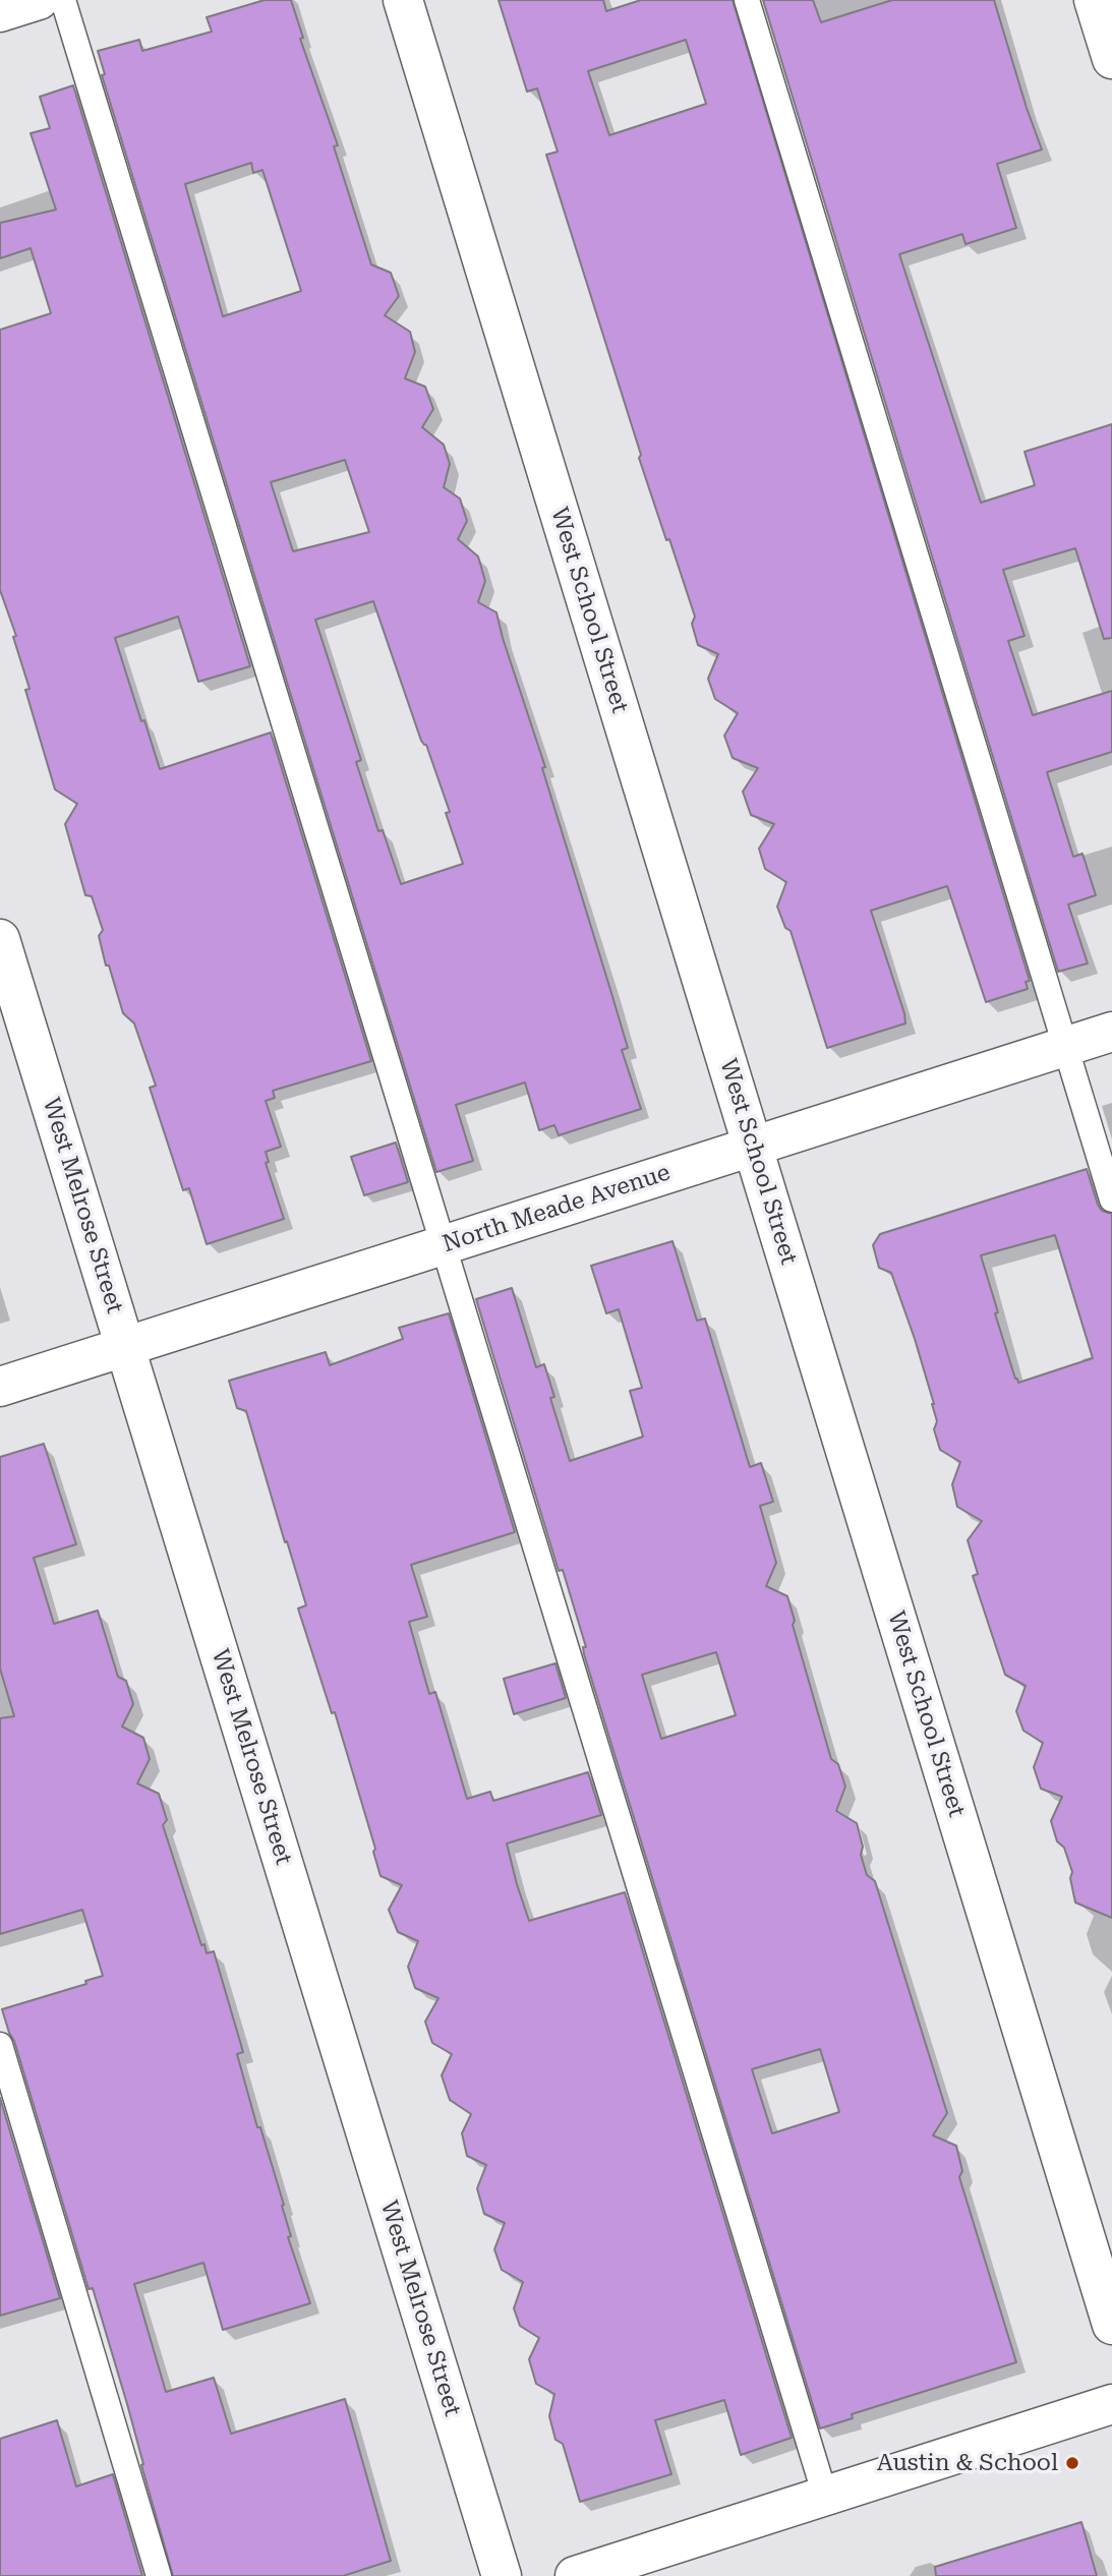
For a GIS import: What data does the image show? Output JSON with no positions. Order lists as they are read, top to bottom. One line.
{"streets":{"street":["West School Street","West Melrose Street","North Meade Avenue"]},"crossings":[["West School Street","North Meade Avenue"],["West Melrose Street","North Meade Avenue"]],"places":["Austin & School"]}
